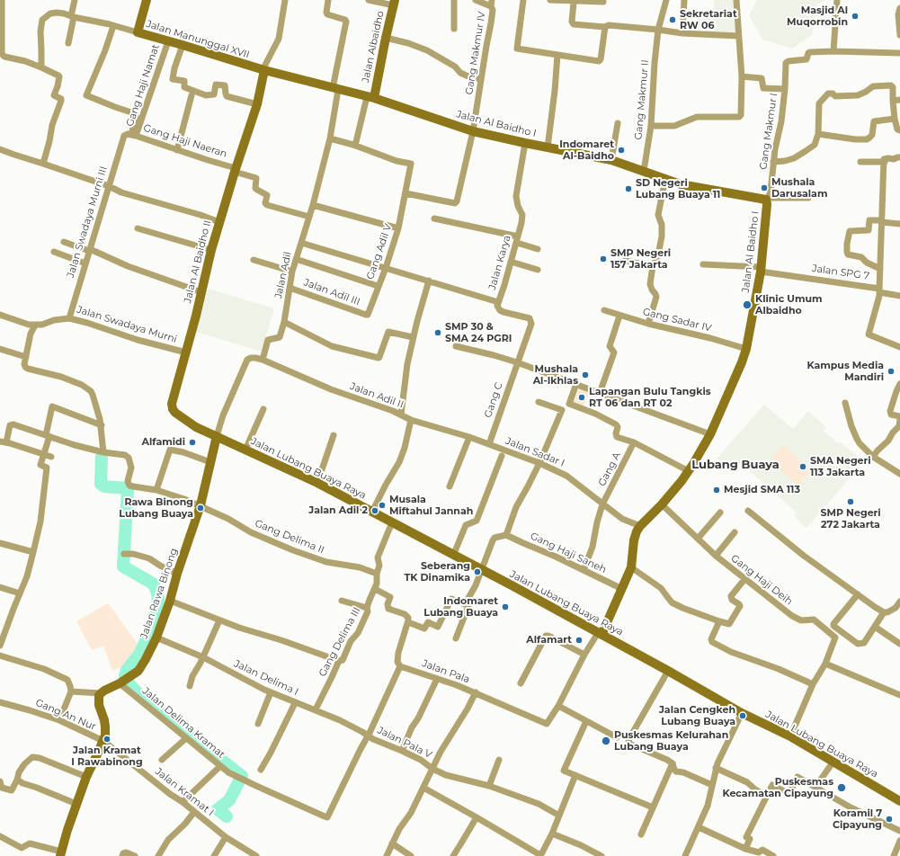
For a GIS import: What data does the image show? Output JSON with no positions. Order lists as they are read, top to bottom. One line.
{"streets":{"street":["Jalan Manunggal XVII","Jalan Albaidho","Gang Makmur IV","Gang Haji Namat","Gang Makmur II","Jalan Al Baidho I","Gang Makmur I","Gang Haji Naeran","Jalan Swadaya Murni III","Gang Adil V","Jalan Al Baidho II","Jalan Karya","Jalan SPG 7","Jalan Adil","Jalan Adil III","Gang Sadar IV","Jalan Swadaya Murni","Jalan Adil II","Gang C","Jalan Sadar I","Jalan Lubang Buaya Raya","Gang A","Gang Delima II","Gang Haji Saneh","Gang Haji Deih","Jalan Rawa Binong","Gang Delima III","Jalan Pala","Jalan Delima I","Gang An Nur","Jalan Delima Kramat","Jalan Pala V","Jalan Kramat I"]},"crossings":[["Jalan Manunggal XVII","Gang Haji Namat"],["Jalan Manunggal XVII","Jalan Al Baidho I"],["Jalan Manunggal XVII","Jalan Al Baidho II"],["Jalan Albaidho","Jalan Al Baidho I"],["Gang Makmur IV","Jalan Al Baidho I"],["Gang Haji Namat","Gang Haji Naeran"],["Gang Haji Namat","Jalan Swadaya Murni III"],["Gang Makmur II","Jalan Al Baidho I"],["Jalan Al Baidho I","Gang Makmur I"],["Jalan Al Baidho I","Jalan Al Baidho II"],["Jalan Al Baidho I","Jalan Karya"],["Jalan Al Baidho I","Jalan SPG 7"],["Jalan Al Baidho I","Jalan Adil"],["Jalan Al Baidho I","Gang Sadar IV"],["Jalan Al Baidho I","Jalan Sadar I"],["Jalan Al Baidho I","Jalan Lubang Buaya Raya"],["Jalan Al Baidho I","Gang Haji Saneh"],["Jalan Al Baidho I","Gang Haji Deih"],["Jalan Al Baidho I","Jalan Pala"],["Gang Haji Naeran","Jalan Swadaya Murni III"],["Gang Haji Naeran","Jalan Al Baidho II"],["Gang Haji Naeran","Jalan Adil"],["Jalan Swadaya Murni III","Jalan Swadaya Murni"],["Gang Adil V","Jalan Adil"],["Gang Adil V","Jalan Adil III"],["Jalan Al Baidho II","Jalan Swadaya Murni"],["Jalan Al Baidho II","Jalan Lubang Buaya Raya"],["Jalan Al Baidho II","Jalan Rawa Binong"],["Jalan Karya","Gang C"],["Jalan Adil","Jalan Adil III"],["Jalan Adil","Jalan Adil II"],["Jalan Adil II","Jalan Sadar I"],["Jalan Adil II","Jalan Lubang Buaya Raya"],["Gang C","Jalan Sadar I"],["Jalan Sadar I","Gang A"],["Jalan Lubang Buaya Raya","Jalan Rawa Binong"],["Jalan Lubang Buaya Raya","Gang Delima III"],["Jalan Lubang Buaya Raya","Jalan Pala"],["Gang A","Gang Haji Saneh"],["Gang Delima II","Jalan Rawa Binong"],["Gang Delima II","Gang Delima III"],["Jalan Rawa Binong","Jalan Delima I"],["Jalan Rawa Binong","Jalan Delima Kramat"],["Gang Delima III","Jalan Delima I"],["Jalan Delima I","Jalan Delima Kramat"],["Jalan Delima I","Jalan Pala V"],["Gang An Nur","Jalan Kramat I"],["Jalan Delima Kramat","Jalan Pala V"]],"districts":["Lubang Buaya"],"places":["Masjid Al Muqorrobin","Sekretariat RW 06","Indomaret Al-Baidho","Mushala Darusalam","SD Negeri Lubang Buaya 11","SMP Negeri 157 Jakarta","Klinic Umum Albaidho","SMP 30 & SMA 24 PGRI","Kampus Media Mandiri","Mushala Al-Ikhlas","Lapangan Bulu Tangkis RT 06 dan RT 02","Alfamidi","SMA Negeri 113 Jakarta","Mesjid SMA 113","SMP Negeri 272 Jakarta","Musala Miftahul Jannah","Rawa Binong Lubang Buaya","Jalan Adil 2","Seberang TK Dinamika","Indomaret Lubang Buaya","Alfamart","Jalan Cengkeh Lubang Buaya","Jalan Kramat I Rawabinong","Puskesmas Kelurahan Lubang Buaya","Puskesmas Kecamatan Cipayung","Koramil 7 Cipayung"]}
